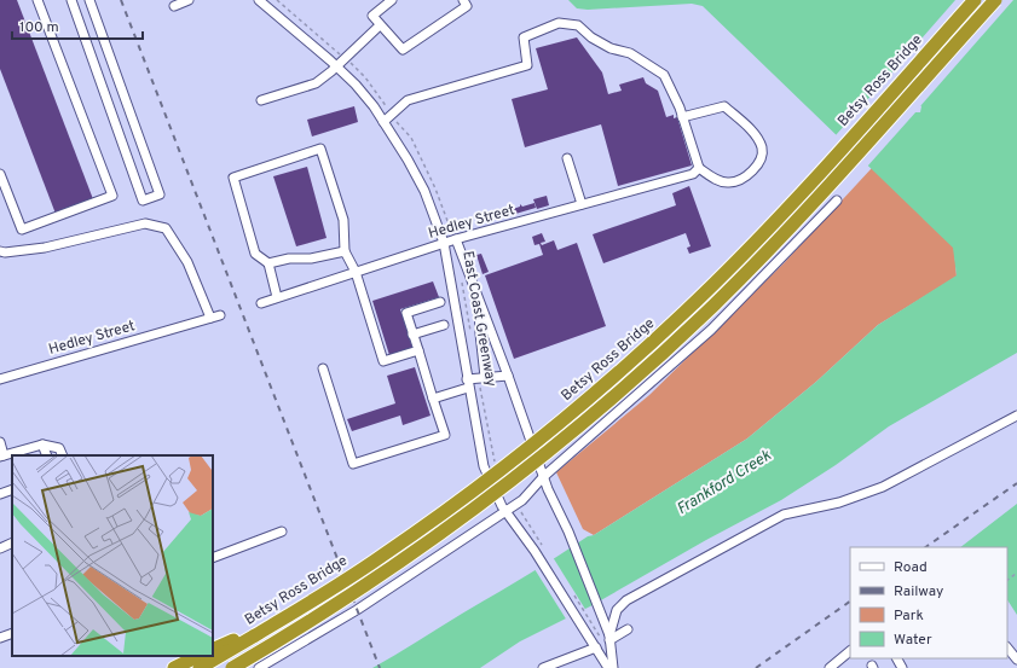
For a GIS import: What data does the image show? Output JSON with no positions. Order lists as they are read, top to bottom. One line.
{"streets":{"highway":["Betsy Ross Bridge"],"street":["Hedley Street"],"path":["East Coast Greenway"]},"crossings":[["Hedley Street","East Coast Greenway"]],"water":["Frankford Creek"],"legend":["Road","Railway","Park","Water"],"scale_bar":"100 m"}
